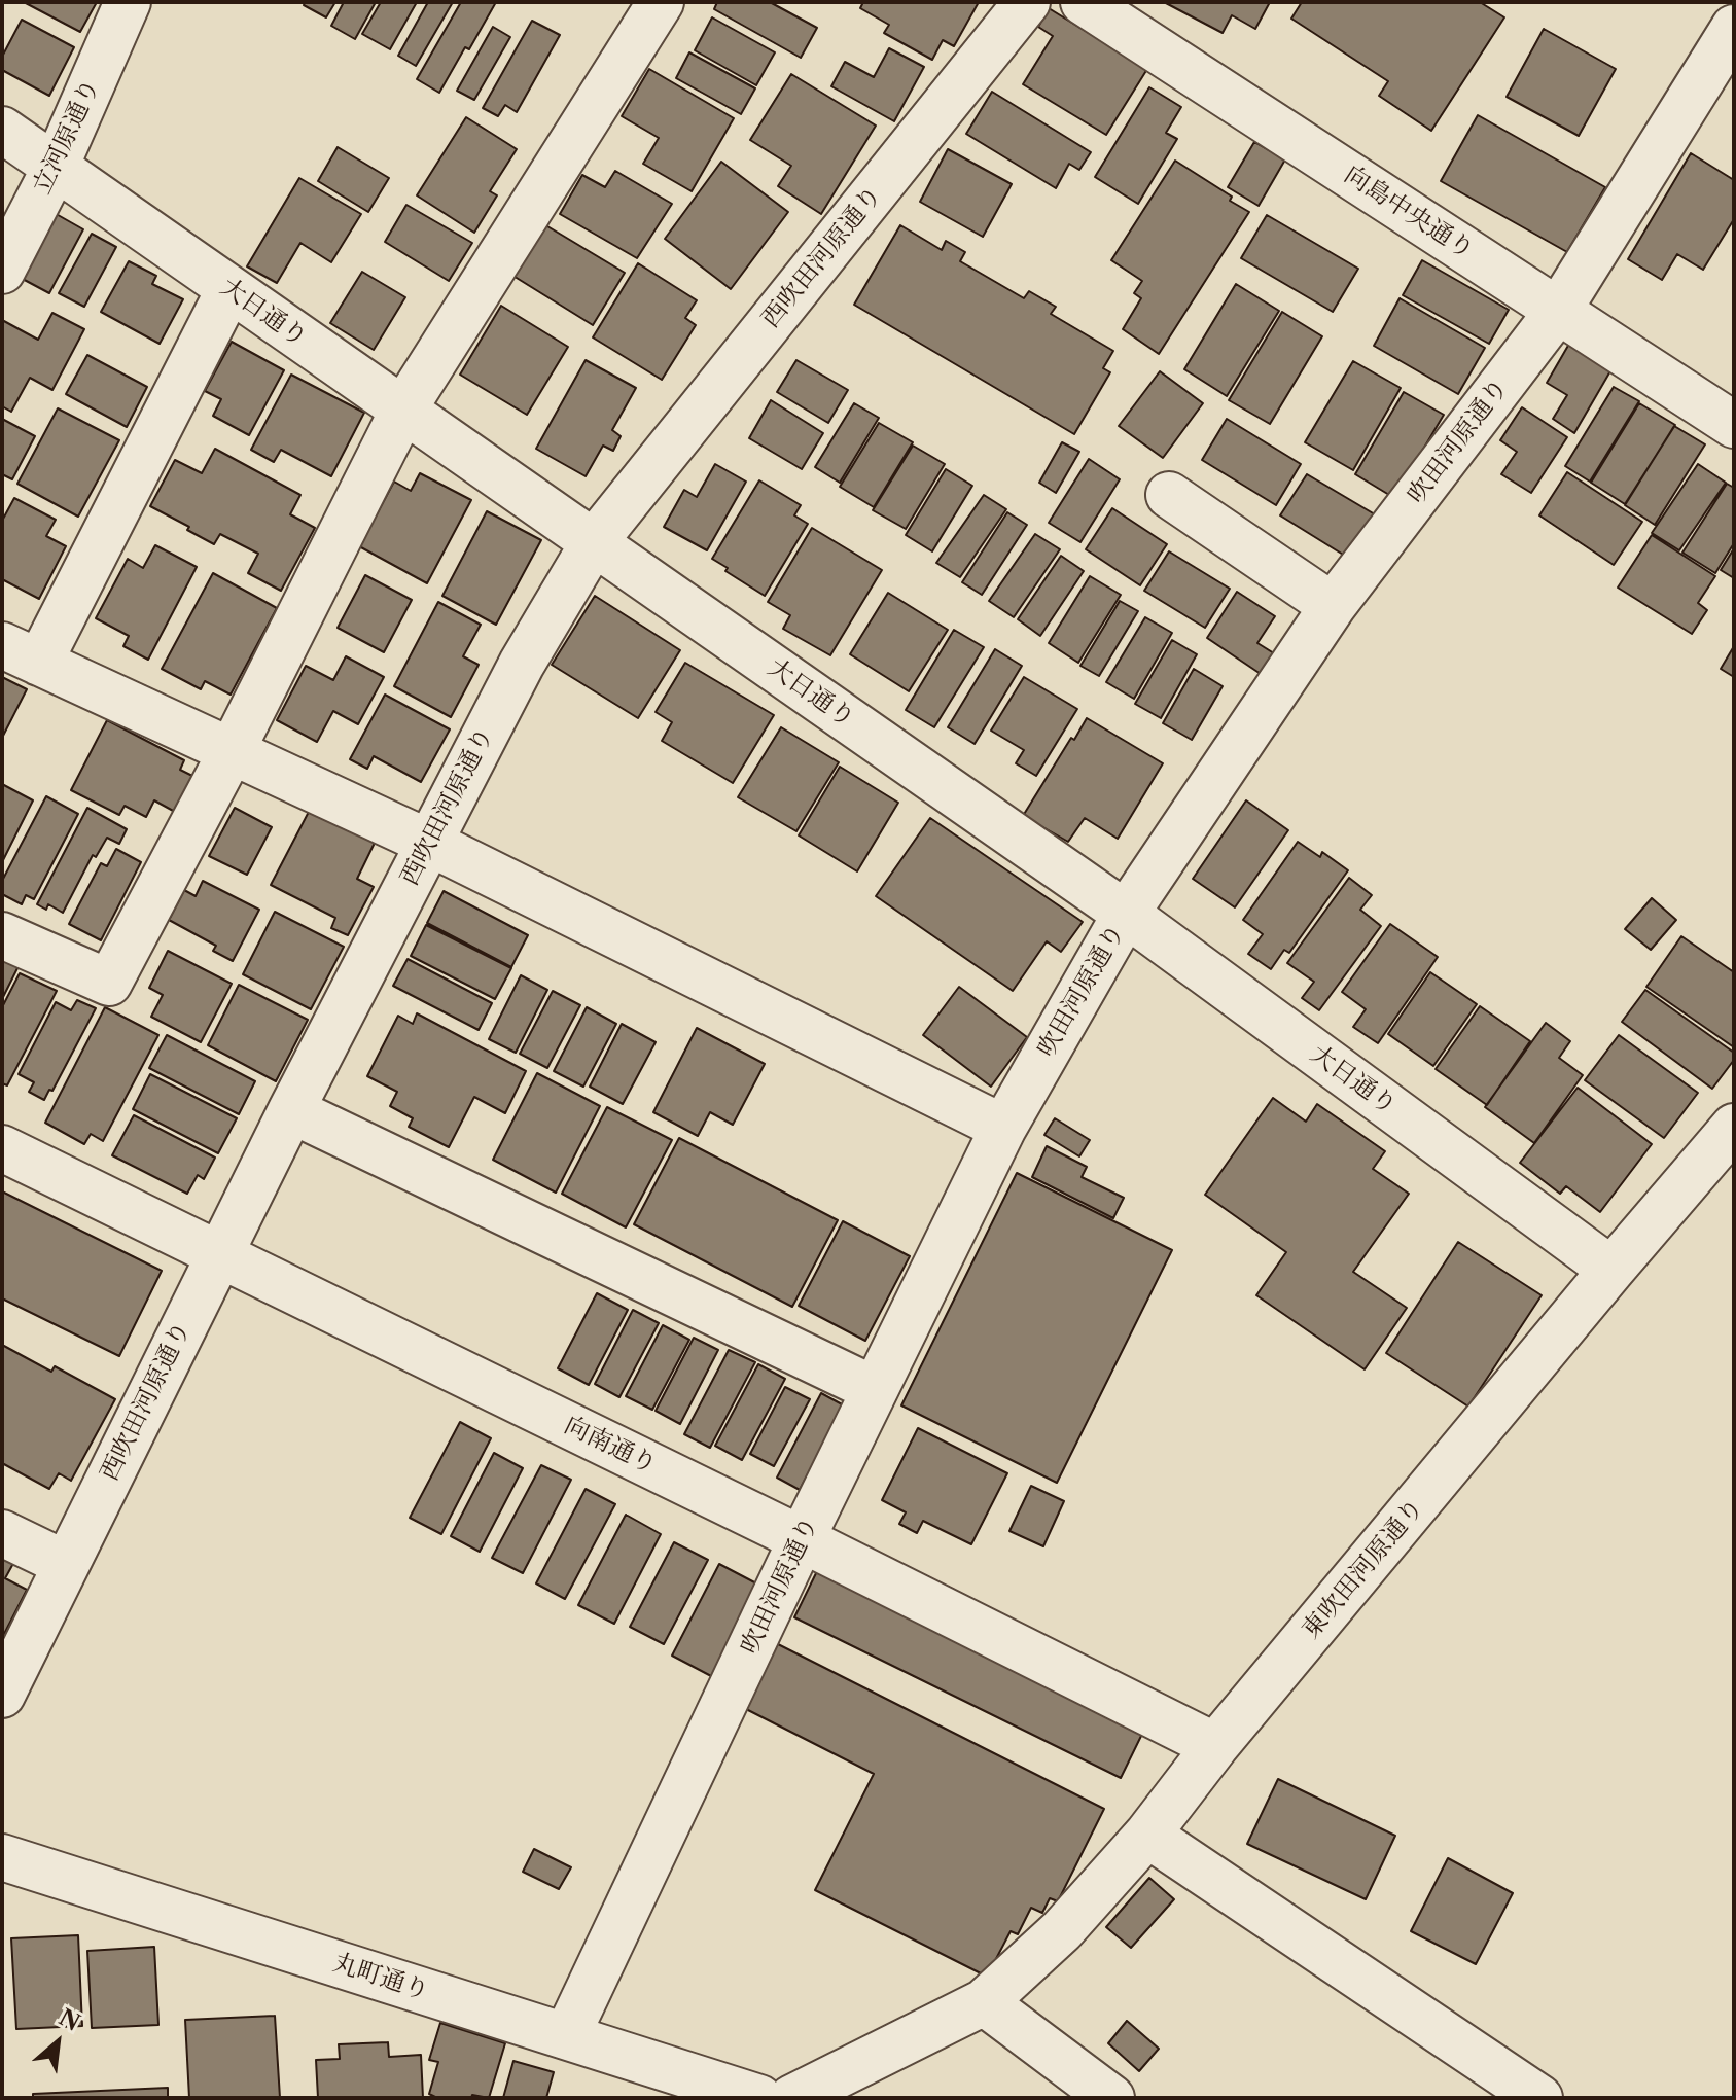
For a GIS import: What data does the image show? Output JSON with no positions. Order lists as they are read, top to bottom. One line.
{"streets":{"street":["立河原通り","向島中央通り","西吹田河原通り","大日通り","吹田河原通り","向南通り","東吹田河原通り","丸町通り"]},"crossings":[["立河原通り","大日通り"],["向島中央通り","吹田河原通り"],["西吹田河原通り","大日通り"],["西吹田河原通り","向南通り"],["大日通り","吹田河原通り"],["大日通り","東吹田河原通り"],["吹田河原通り","向南通り"],["吹田河原通り","丸町通り"],["向南通り","東吹田河原通り"]],"north":"top right"}
